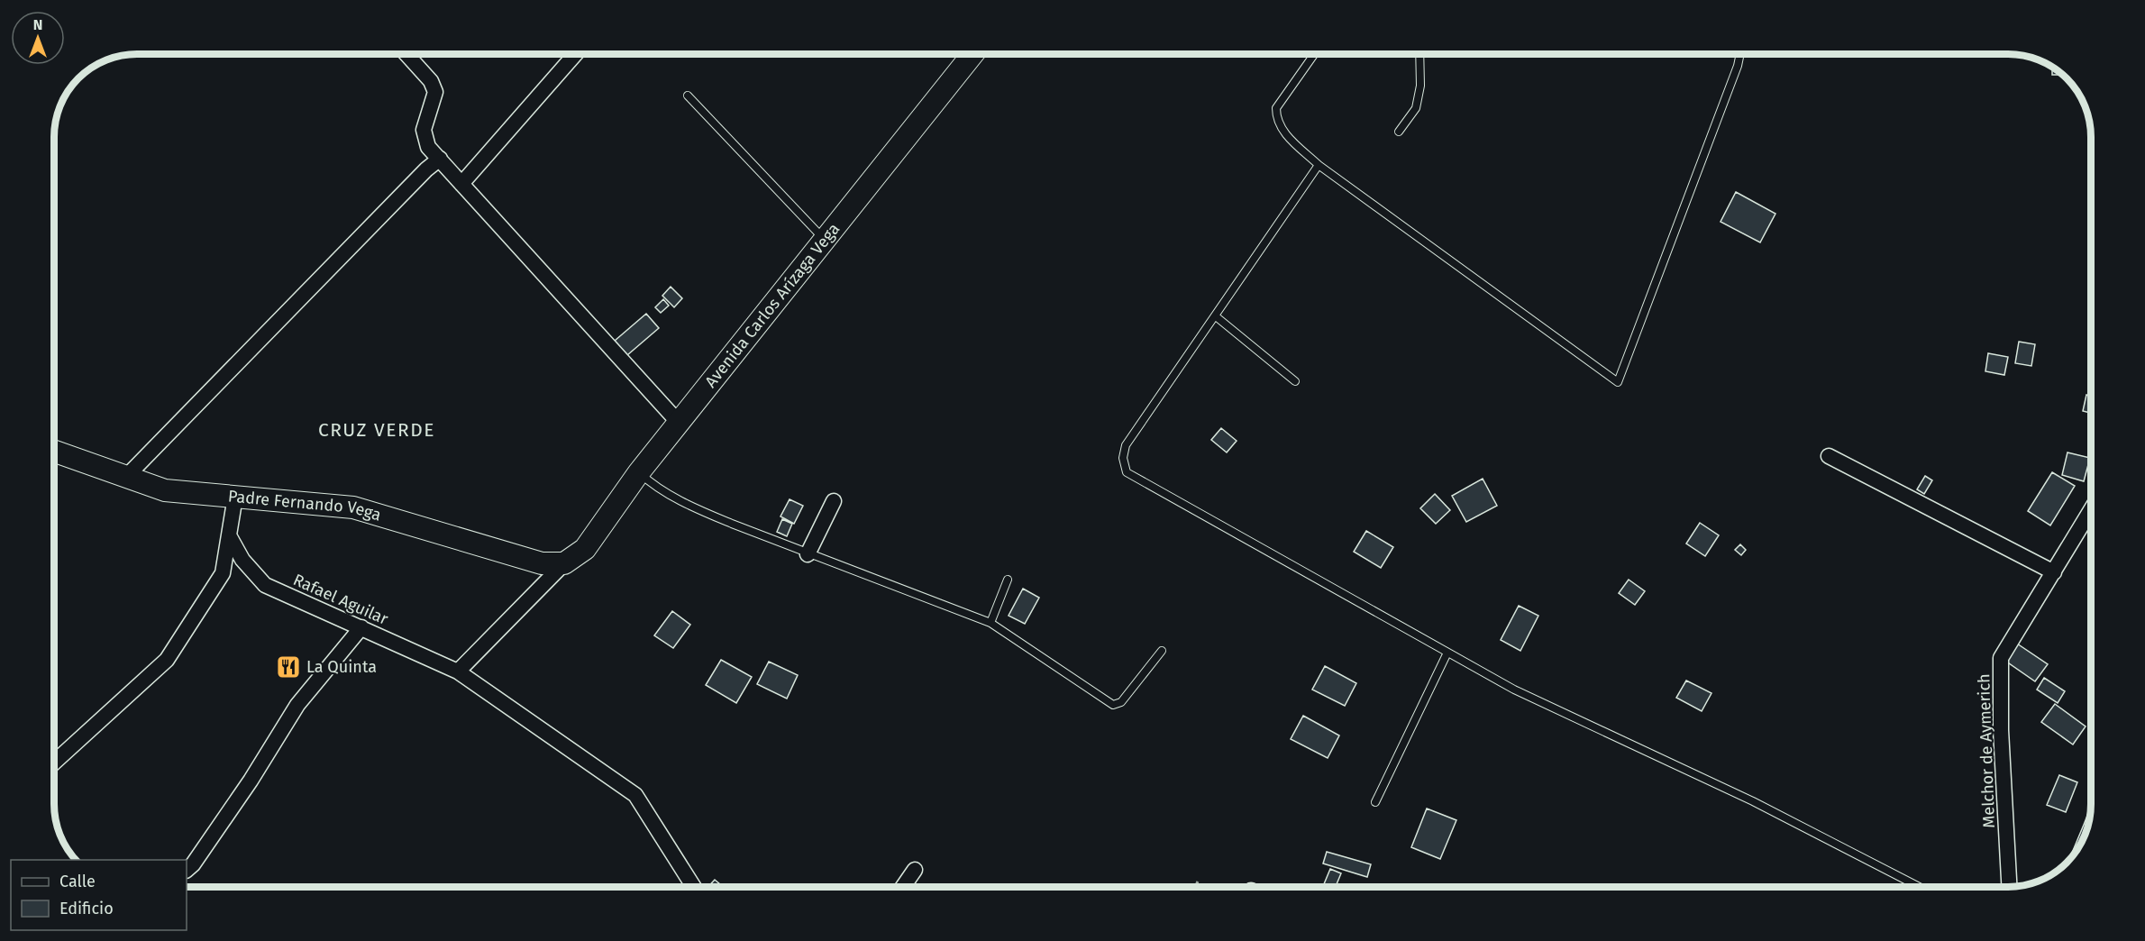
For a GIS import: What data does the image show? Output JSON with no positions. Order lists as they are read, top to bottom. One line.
{"streets":{"street":["Avenida Carlos Arízaga Vega","Padre Fernando Vega","Rafael Aguilar","Melchor de Aymerich"]},"crossings":[["Avenida Carlos Arízaga Vega","Padre Fernando Vega"]],"districts":["CRUZ VERDE"],"places":{"restaurant":["La Quinta"]},"legend":["Calle","Edificio"],"north":"top"}
